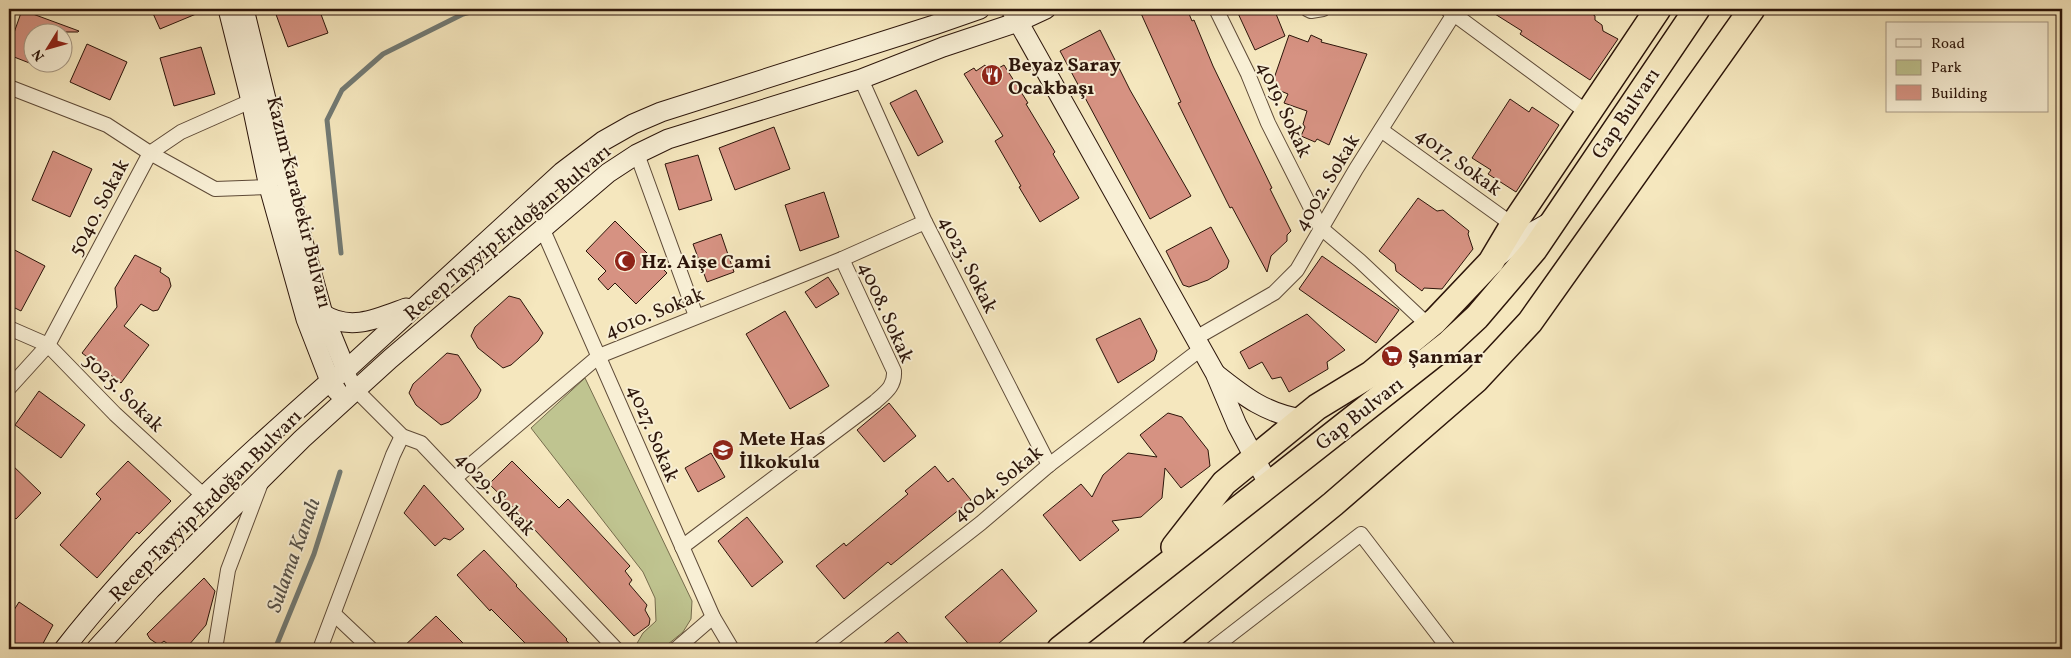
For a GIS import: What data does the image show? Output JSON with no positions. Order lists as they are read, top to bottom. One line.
{"streets":{"highway":["Gap Bulvarı"],"main road":["Kazım Karabekir Bulvarı","Recep Tayyip Erdoğan Bulvarı"],"street":["4019. Sokak","4017. Sokak","4002. Sokak","5040. Sokak","4023. Sokak","4010. Sokak","4008. Sokak","5025. Sokak","4027. Sokak","4004. Sokak","4029. Sokak"]},"crossings":[["4019. Sokak","4002. Sokak"],["4017. Sokak","4002. Sokak"],["4002. Sokak","4004. Sokak"],["Kazım Karabekir Bulvarı","5040. Sokak"],["Kazım Karabekir Bulvarı","Recep Tayyip Erdoğan Bulvarı"],["Kazım Karabekir Bulvarı","4029. Sokak"],["5040. Sokak","5025. Sokak"],["Recep Tayyip Erdoğan Bulvarı","4023. Sokak"],["Recep Tayyip Erdoğan Bulvarı","5025. Sokak"],["Recep Tayyip Erdoğan Bulvarı","4027. Sokak"],["Recep Tayyip Erdoğan Bulvarı","4029. Sokak"],["4023. Sokak","4010. Sokak"],["4023. Sokak","4004. Sokak"],["4010. Sokak","4008. Sokak"],["4010. Sokak","4027. Sokak"],["4010. Sokak","4029. Sokak"],["4008. Sokak","4027. Sokak"]],"water":["Sulama Kanalı"],"places":{"restaurant":["Beyaz Saray Ocakbaşı"],"mosque":["Hz. Aişe Cami"],"supermarket":["Şanmar"],"school or university":["Mete Has İlkokulu"]},"legend":["Road","Park","Building"],"north":"bottom left"}
